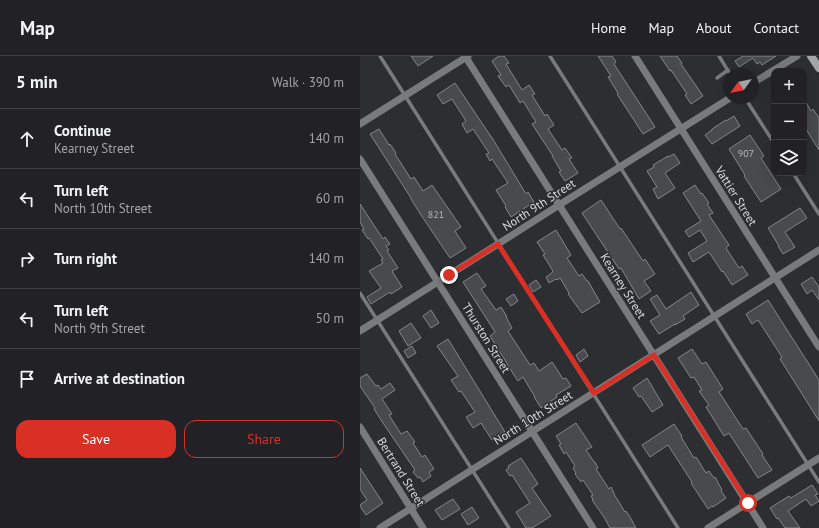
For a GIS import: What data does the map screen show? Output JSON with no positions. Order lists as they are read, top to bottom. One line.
{"streets":{"street":["Vattier Street","North 9th Street","Kearney Street","Thurston Street","North 10th Street","Bertrand Street"]},"crossings":[["Vattier Street","North 9th Street"],["Vattier Street","North 10th Street"],["North 9th Street","Kearney Street"],["North 9th Street","Thurston Street"],["Kearney Street","North 10th Street"],["Thurston Street","North 10th Street"],["North 10th Street","Bertrand Street"]],"house_numbers":["907","821"],"north":"bottom left","page":{"header":"Map","nav":["Home","Map","About","Contact"],"heading":["5 min","Walk · 390 m"],"map_buttons":["+","−"],"list":[["Continue","Kearney Street","140 m"],["Turn left","North 10th Street","60 m"],["Turn right","140 m"],["Turn left","North 9th Street","50 m"],"Arrive at destination"],"buttons":["Save","Share"]}}
